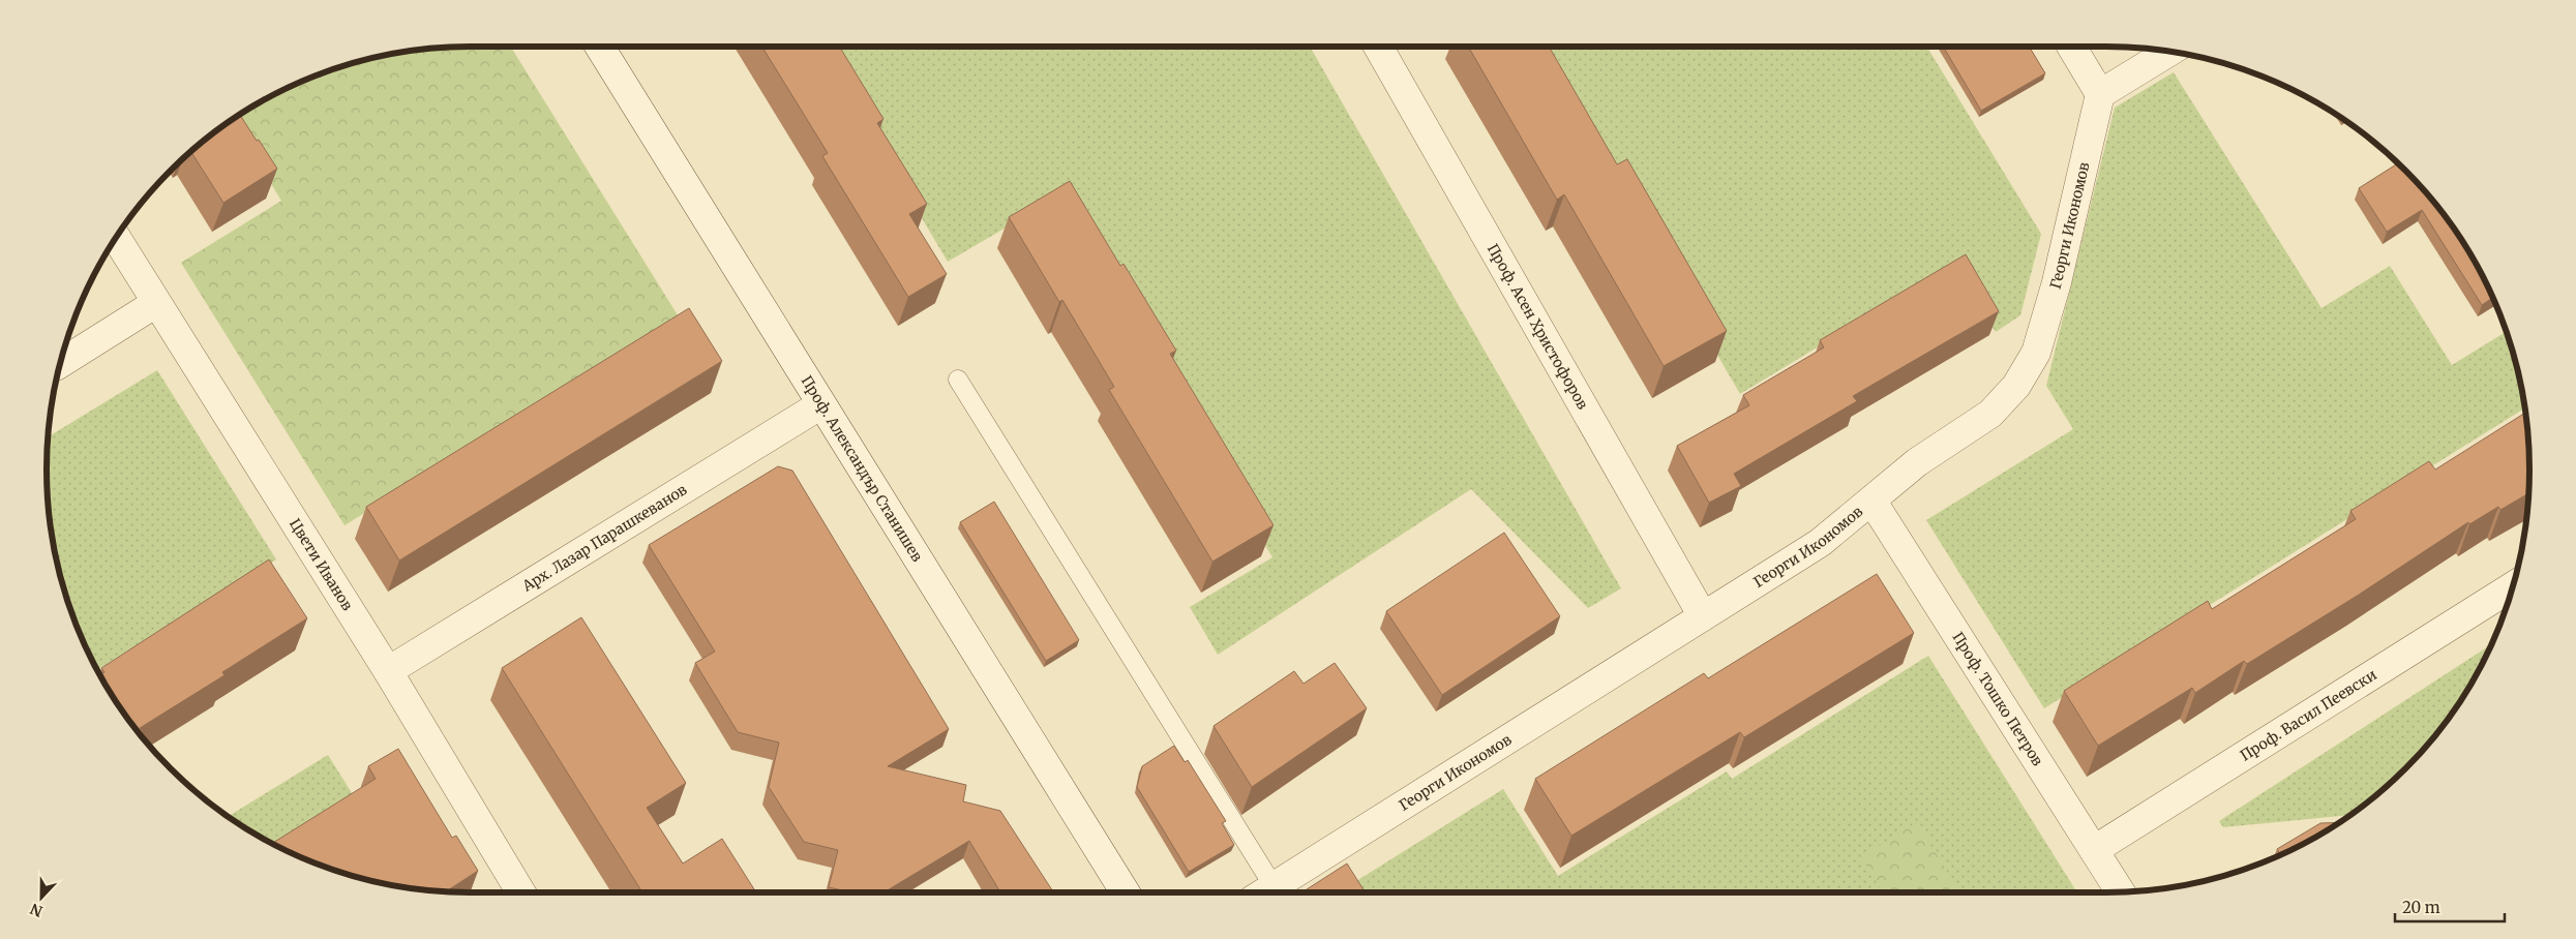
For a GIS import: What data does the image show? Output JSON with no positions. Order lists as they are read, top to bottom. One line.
{"streets":{"street":["Георги Икономов","Проф. Асен Христофоров","Проф. Александър Станишев","Арх. Лазар Парашкеванов","Цвети Иванов","Проф. Тошко Петров","Проф. Васил Пеевски"]},"crossings":[["Георги Икономов","Проф. Асен Христофоров"],["Георги Икономов","Проф. Тошко Петров"],["Проф. Александър Станишев","Арх. Лазар Парашкеванов"],["Арх. Лазар Парашкеванов","Цвети Иванов"],["Проф. Тошко Петров","Проф. Васил Пеевски"]],"scale_bar":"20 m","north":"bottom"}
